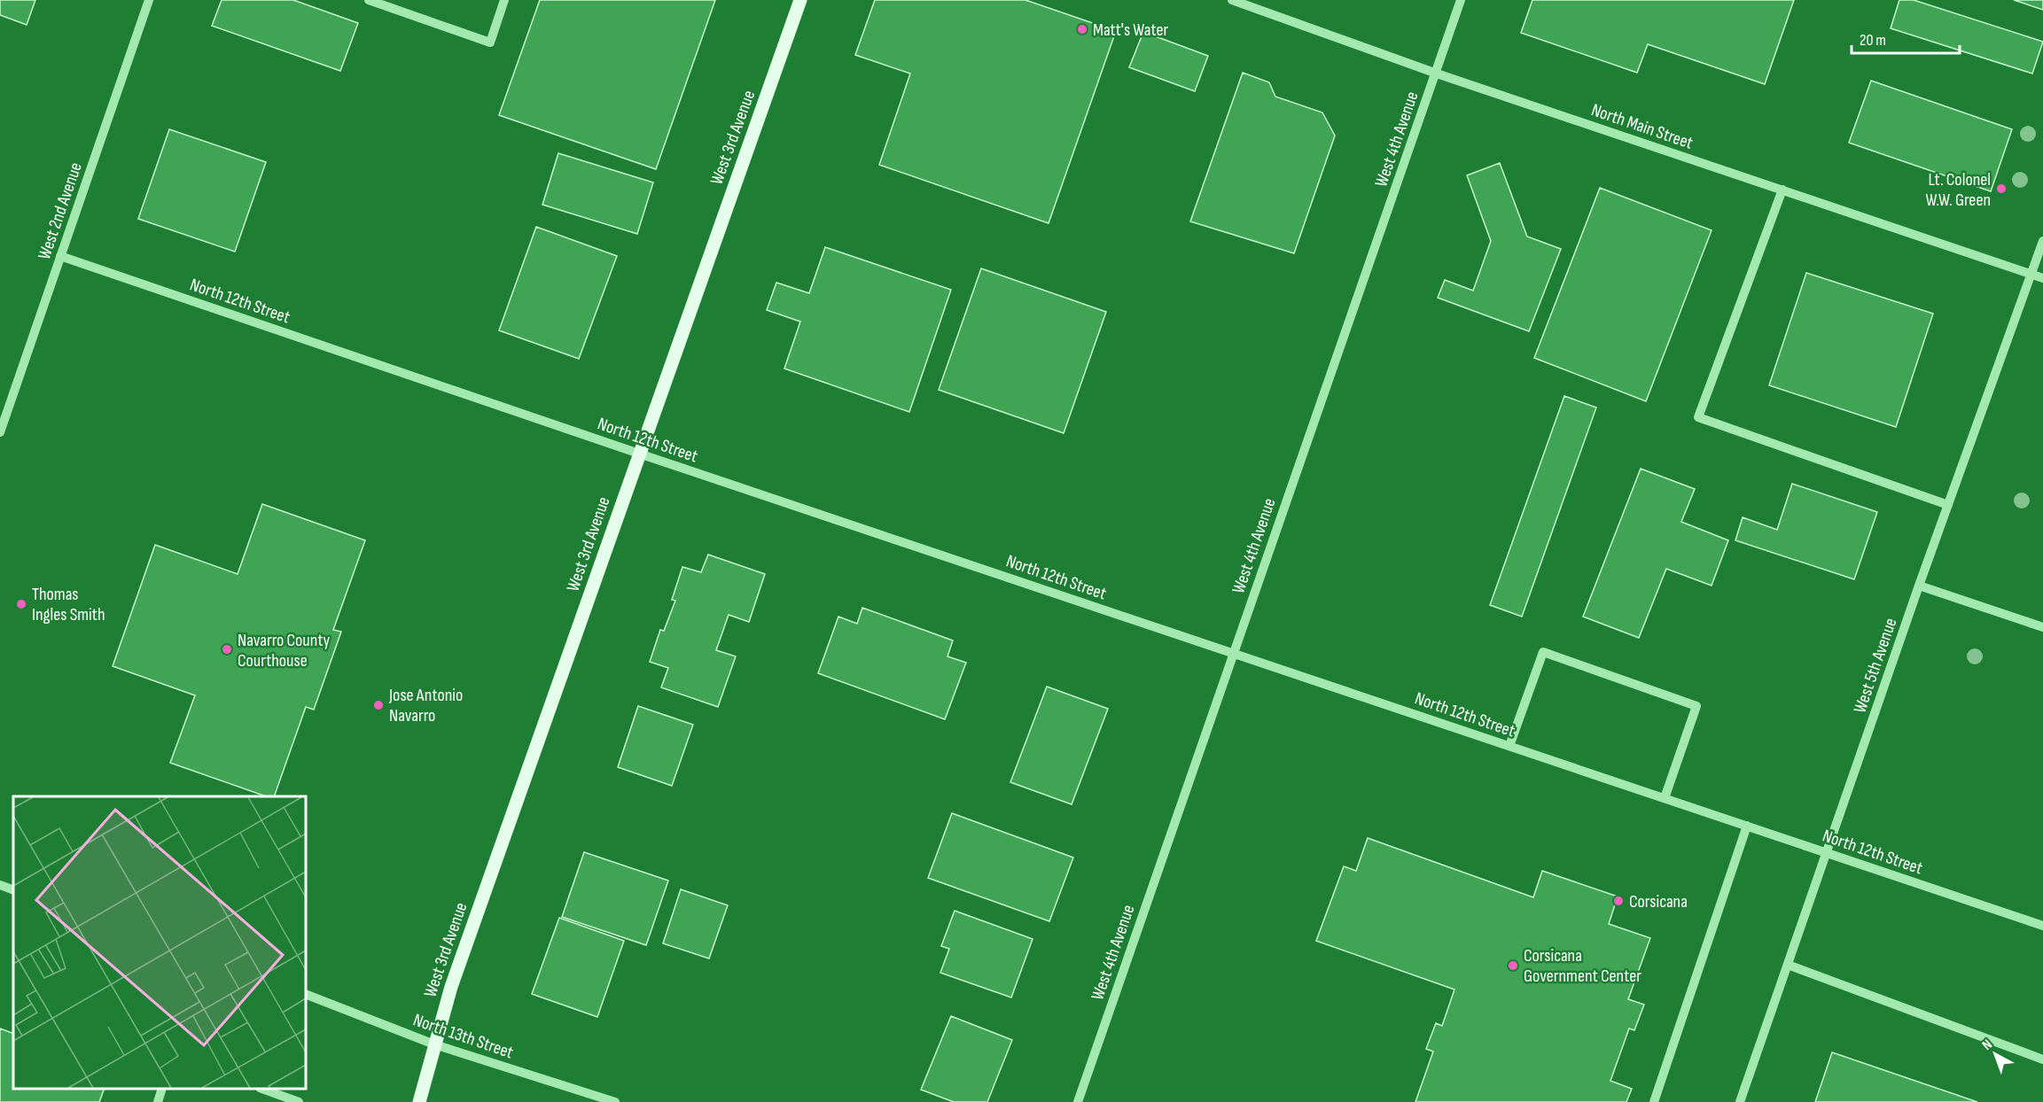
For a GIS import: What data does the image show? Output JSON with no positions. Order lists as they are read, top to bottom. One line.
{"streets":{"main road":["West 3rd Avenue"],"street":["North Main Street","West 4th Avenue","West 2nd Avenue","North 12th Street","West 5th Avenue","North 13th Street"]},"crossings":[["North Main Street","West 4th Avenue"],["North Main Street","West 5th Avenue"],["West 3rd Avenue","North 12th Street"],["West 3rd Avenue","North 13th Street"],["West 4th Avenue","North 12th Street"],["West 2nd Avenue","North 12th Street"],["North 12th Street","West 5th Avenue"]],"places":["Matt's Water","Lt. Colonel W.W. Green","Thomas Ingles Smith","Navarro County Courthouse","Jose Antonio Navarro","Corsicana","Corsicana Government Center"],"scale_bar":"20 m","north":"top left"}
